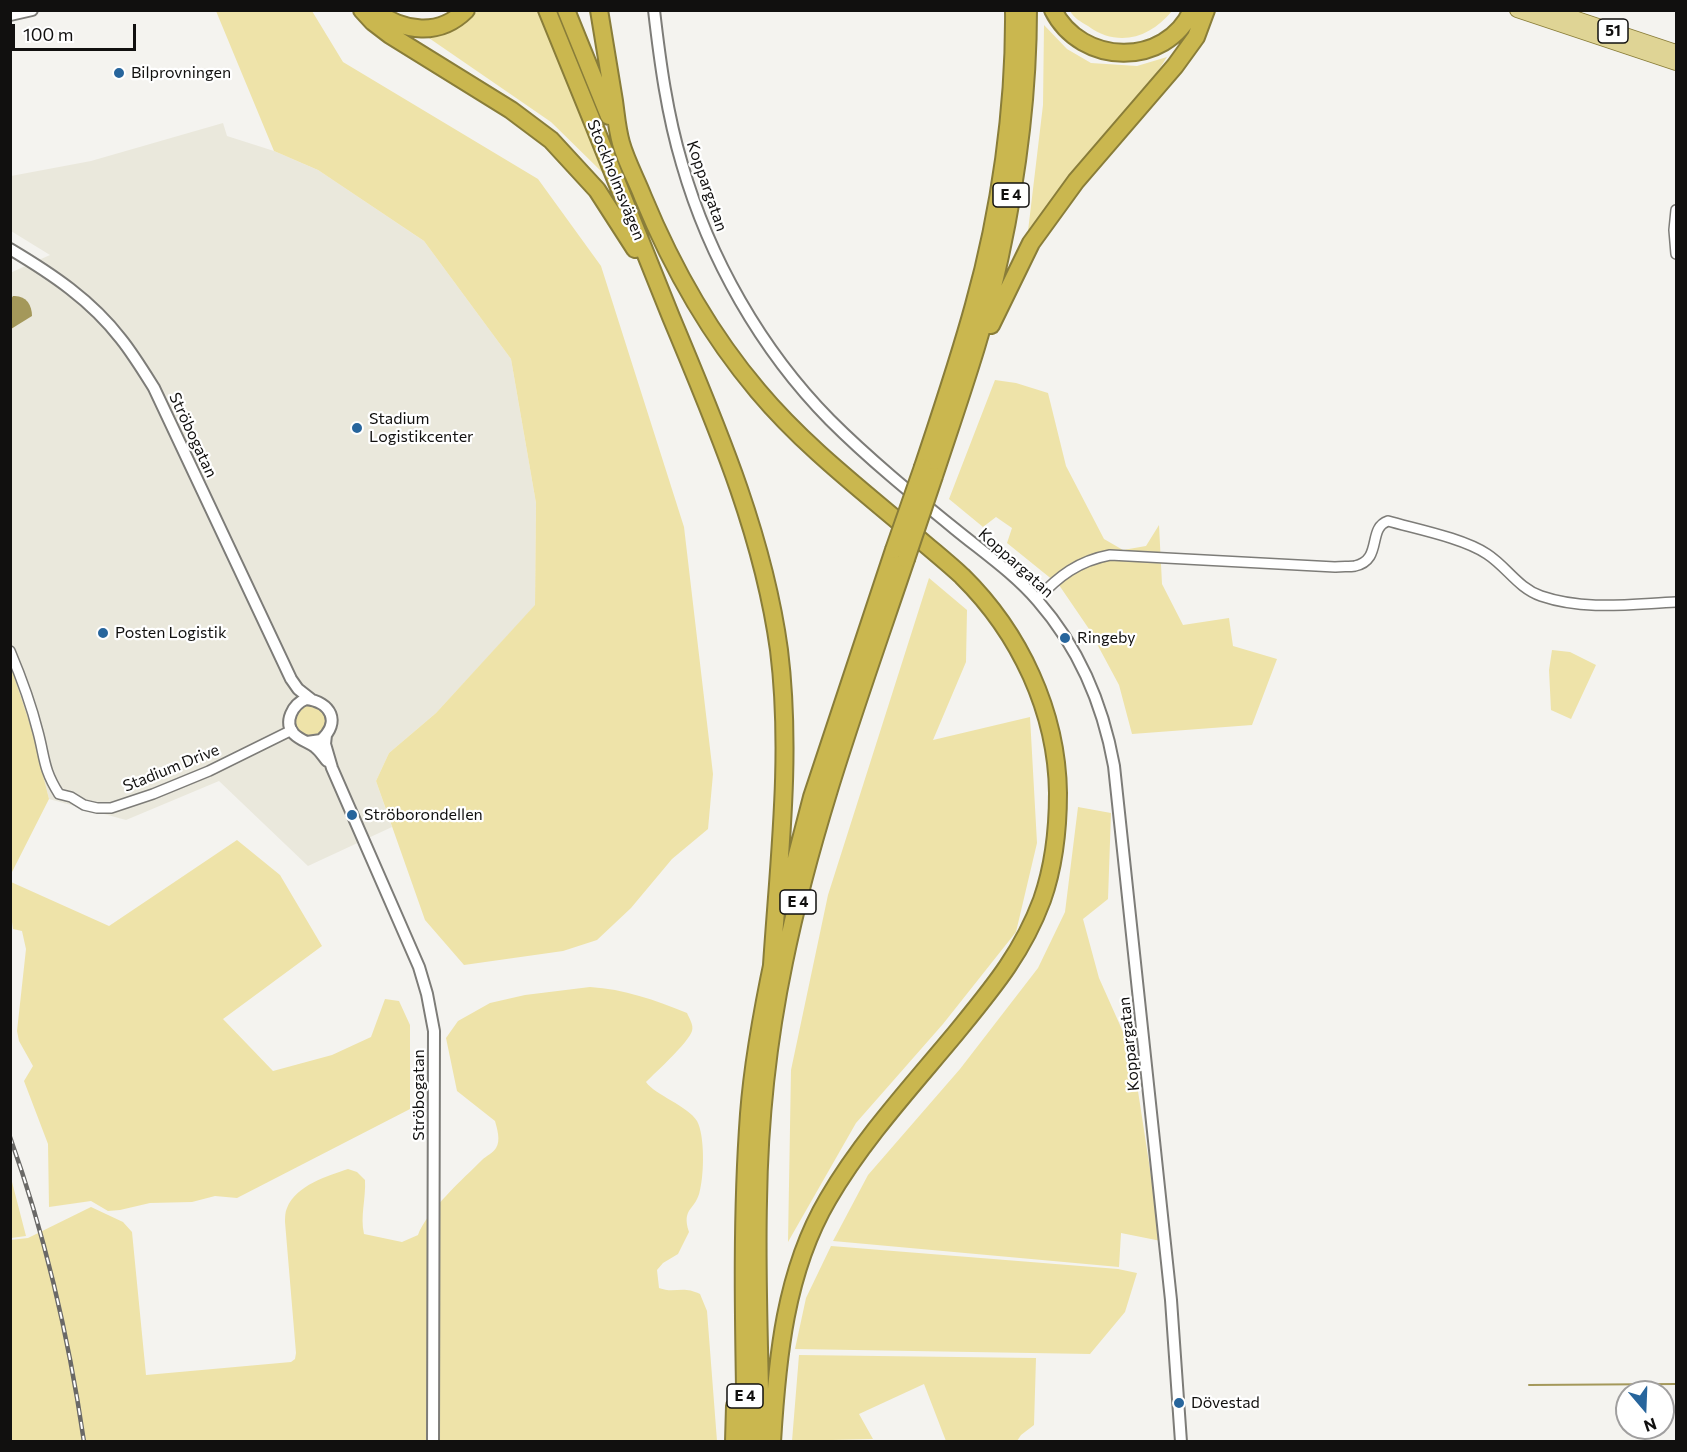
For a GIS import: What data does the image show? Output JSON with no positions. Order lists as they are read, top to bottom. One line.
{"streets":{"highway":["Stockholmsvägen","E 4"],"main road":["51"],"street":["Koppargatan","Ströbogatan","Stadium Drive"]},"crossings":[["Stockholmsvägen","E 4"],["Ströbogatan","Stadium Drive"]],"places":["Bilprovningen","Stadium Logistikcenter","Posten Logistik","Ringeby","Ströborondellen","Dövestad"],"scale_bar":"100 m","north":"bottom"}
